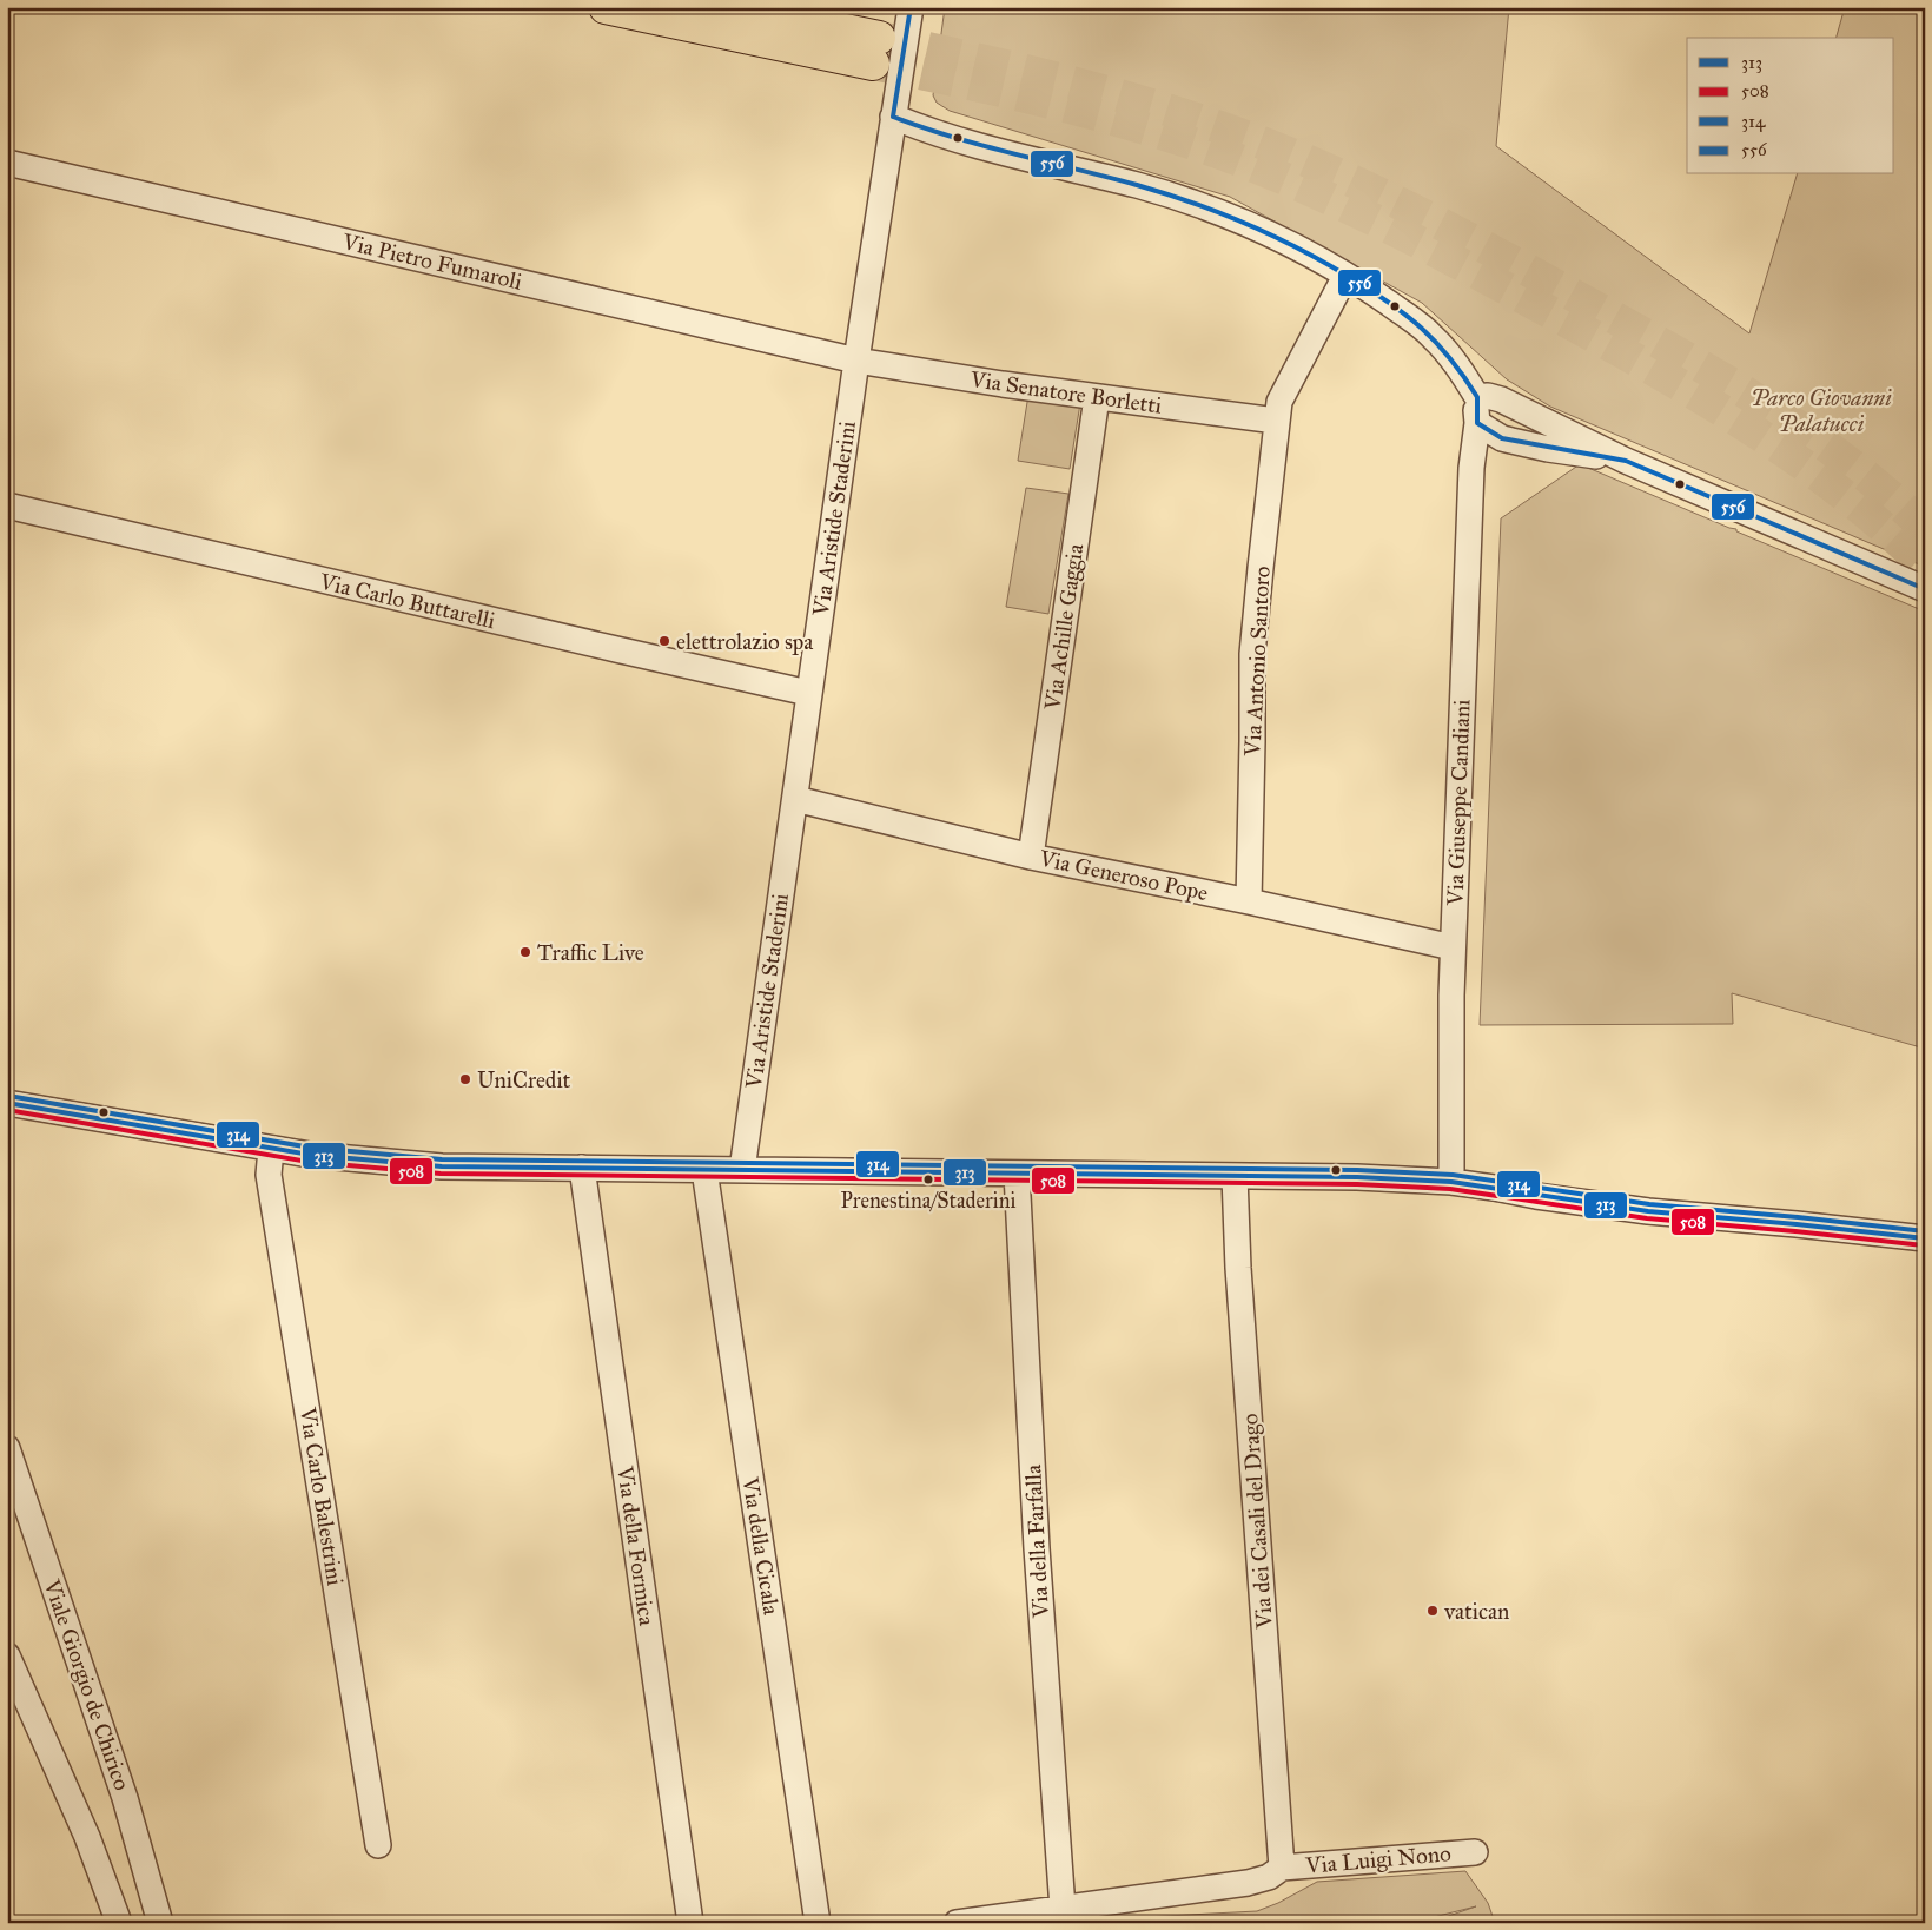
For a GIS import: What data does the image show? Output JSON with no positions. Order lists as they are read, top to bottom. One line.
{"streets":{"street":["Via Pietro Fumaroli","Via Senatore Borletti","Via Aristide Staderini","Via Carlo Buttarelli","Via Achille Gaggia","Via Antonio Santoro","Via Giuseppe Candiani","Via Generoso Pope","Via Carlo Balestrini","Via dei Casali del Drago","Via della Farfalla","Via della Formica","Via della Cicala","Viale Giorgio de Chirico","Via Luigi Nono"]},"crossings":[["Via Pietro Fumaroli","Via Senatore Borletti"],["Via Pietro Fumaroli","Via Aristide Staderini"],["Via Senatore Borletti","Via Aristide Staderini"],["Via Senatore Borletti","Via Achille Gaggia"],["Via Senatore Borletti","Via Antonio Santoro"],["Via Aristide Staderini","Via Carlo Buttarelli"],["Via Aristide Staderini","Via Generoso Pope"],["Via Achille Gaggia","Via Generoso Pope"],["Via Antonio Santoro","Via Generoso Pope"],["Via Giuseppe Candiani","Via Generoso Pope"],["Via dei Casali del Drago","Via Luigi Nono"]],"parks":["Parco Giovanni Palatucci"],"places":["elettrolazio spa","Traffic Live","UniCredit","Prenestina/Staderini","vatican"],"lines":["transit line 556","transit line 314","transit line 313","transit line 508"],"legend":["313","508","314","556"]}
